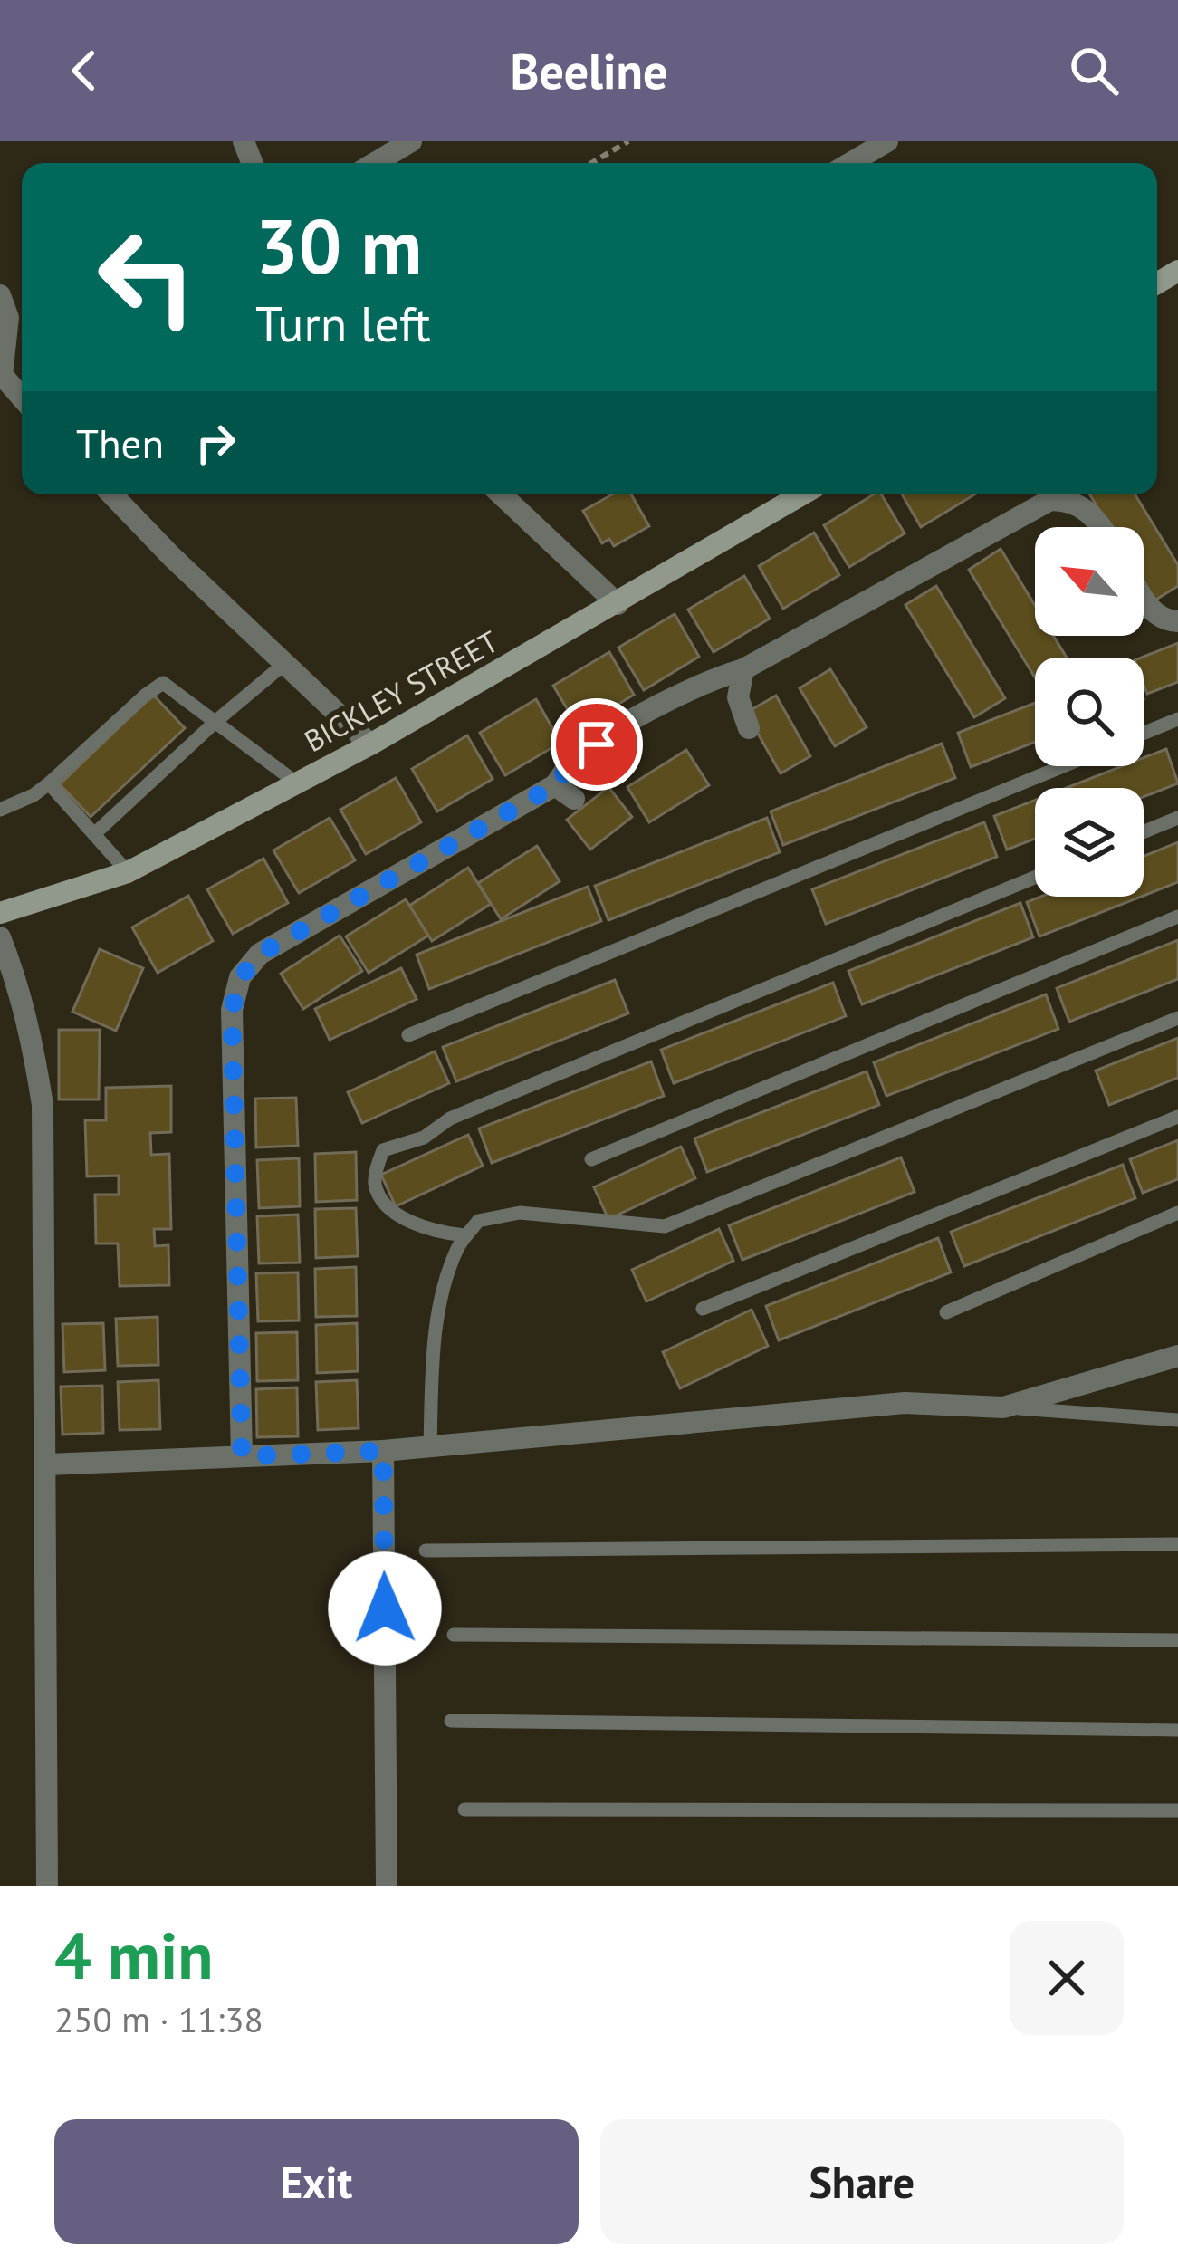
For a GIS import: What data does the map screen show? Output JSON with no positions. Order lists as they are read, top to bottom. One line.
{"streets":{"street":["BICKLEY STREET"]},"north":"top left","page":{"header":"Beeline","turn":["30 m","Turn left"],"then":"Then","heading":["4 min","250 m · 11:38"],"buttons":["Exit","Share"]}}
